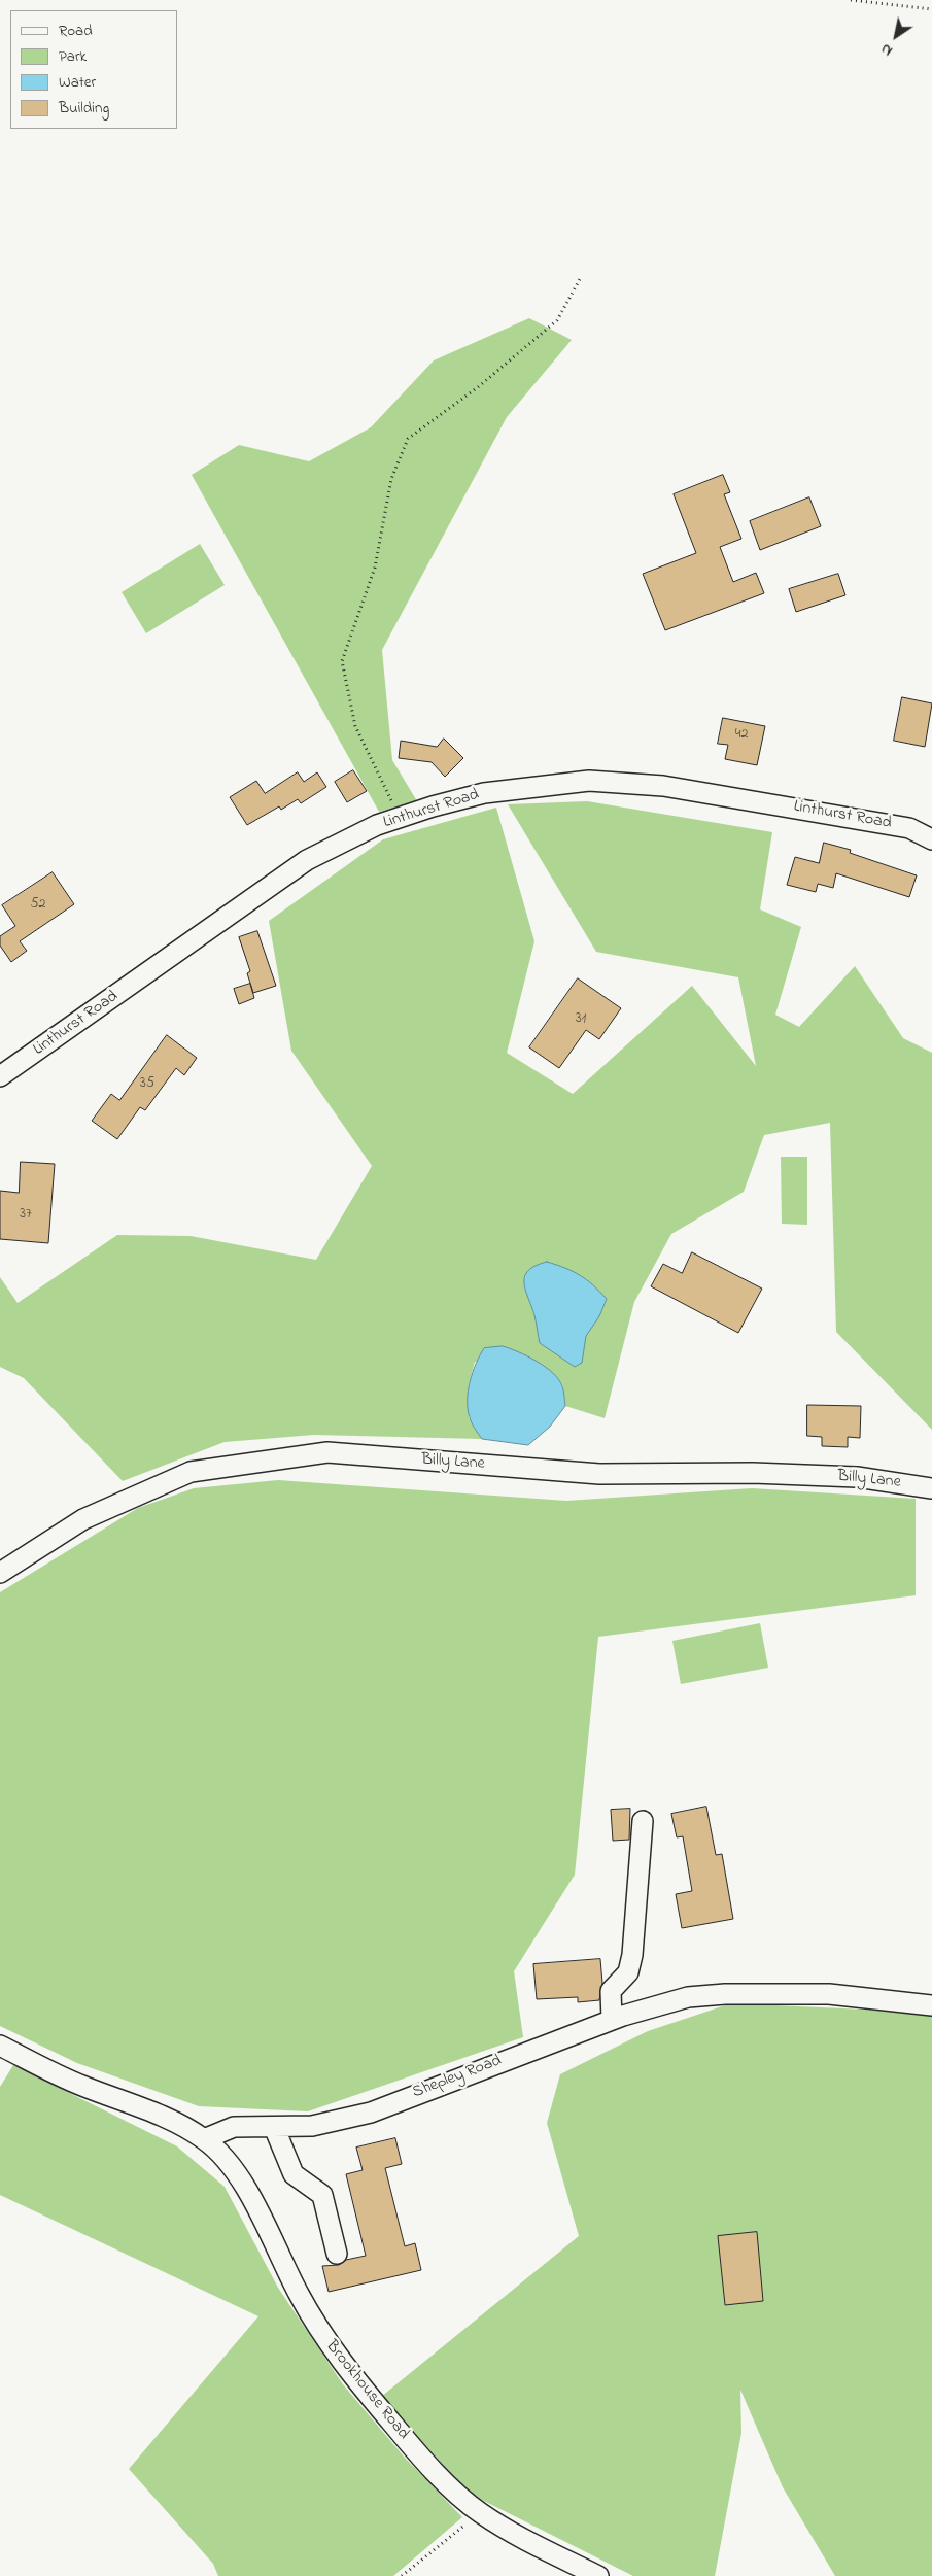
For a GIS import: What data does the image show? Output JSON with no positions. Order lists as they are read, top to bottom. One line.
{"streets":{"street":["Linthurst Road","Billy Lane","Shepley Road","Brookhouse Road"]},"crossings":[["Shepley Road","Brookhouse Road"]],"house_numbers":["42","52","31","35","37"],"legend":["Road","Park","Water","Building"],"north":"bottom left"}
